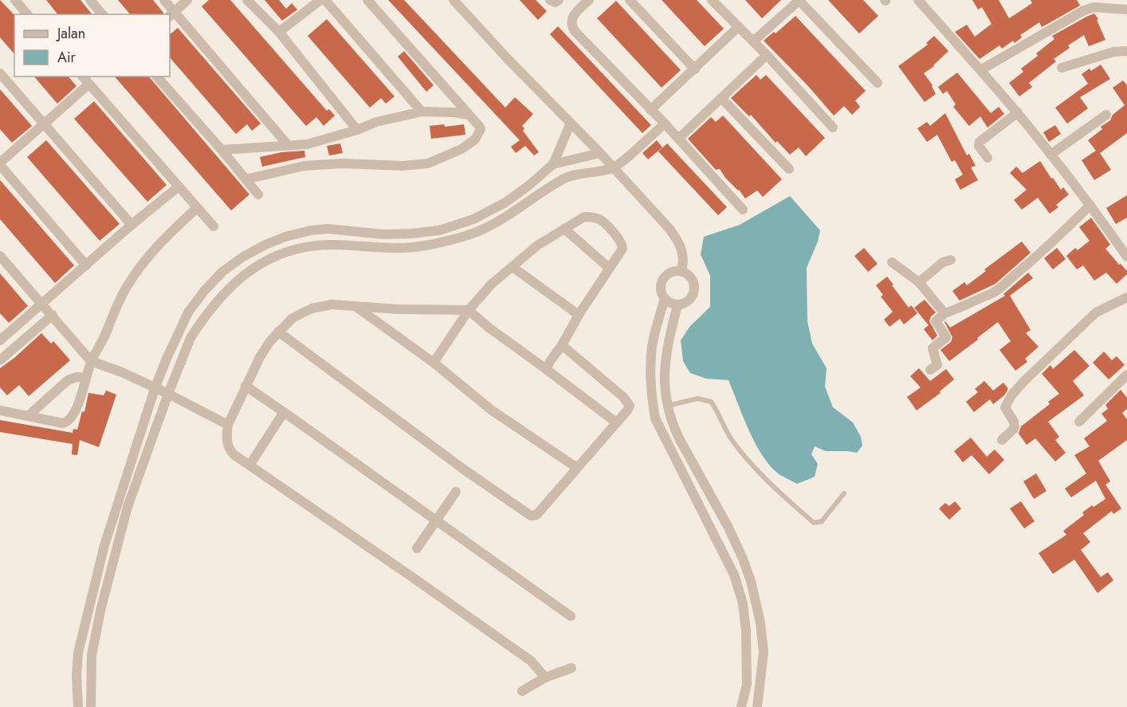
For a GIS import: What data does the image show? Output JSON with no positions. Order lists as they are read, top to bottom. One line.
{"legend":["Jalan","Air"]}
